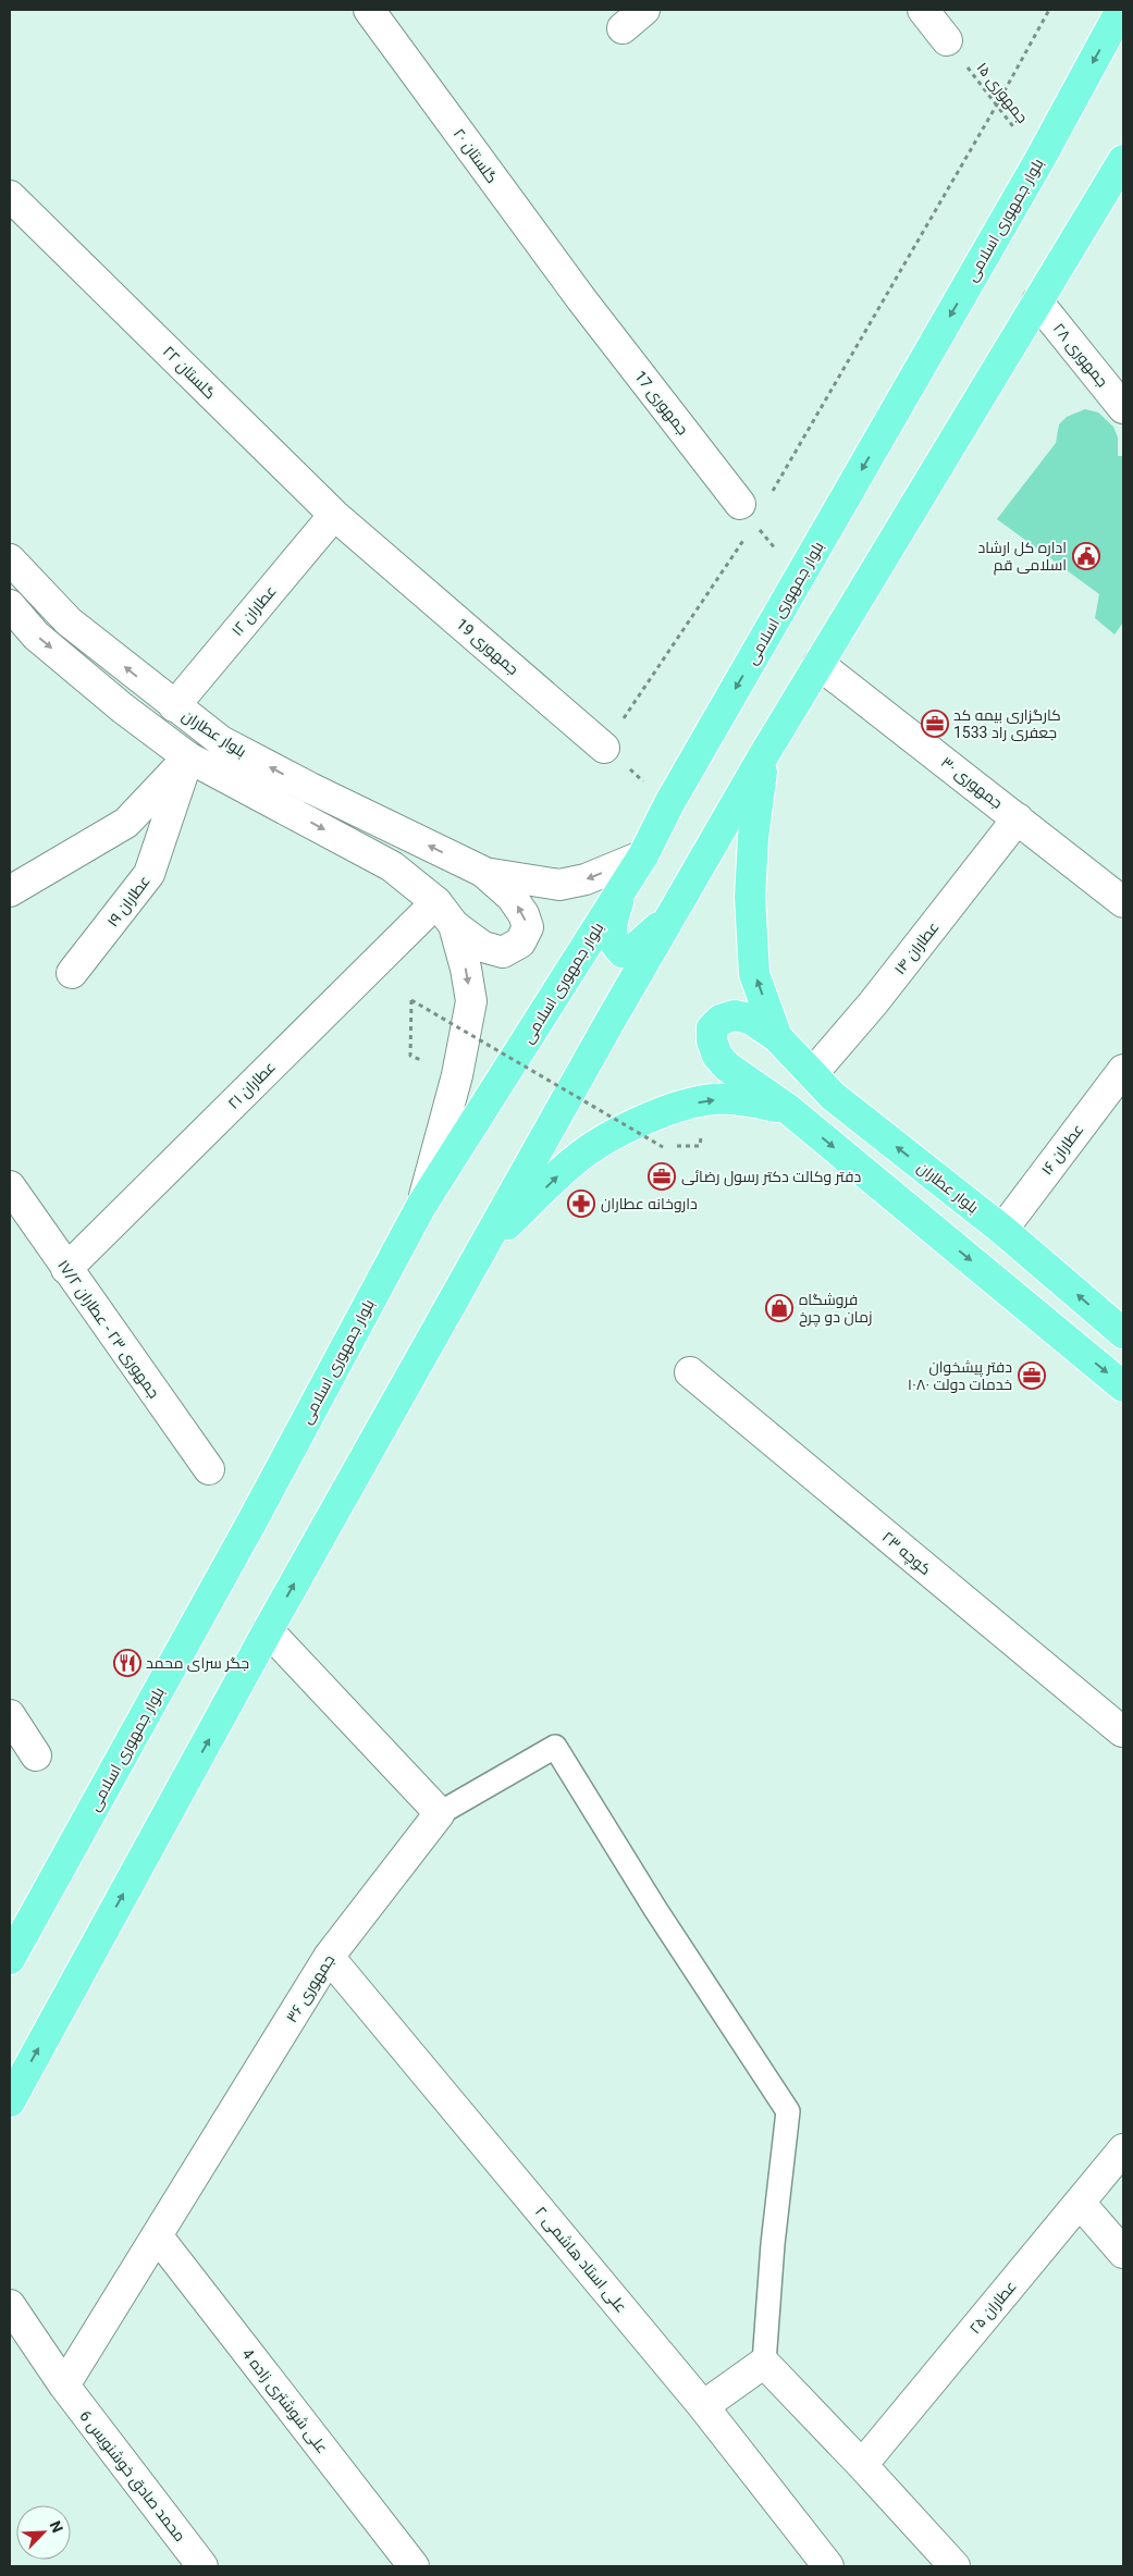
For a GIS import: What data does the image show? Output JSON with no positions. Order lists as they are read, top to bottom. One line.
{"streets":{"main road":["بلوار جمهوری اسلامی","بلوار عطاران"],"street":["گلستان ۲۰","جمهوری ۲۸","گلستان ۲۲","جمهوری 17","عطاران ۱۲","جمهوری 19","جمهوری ۳۰","عطاران ۱۹","عطاران ۱۴","عطاران ۲۱","عطاران ۱۶","جمهوری ۲۳ - عطاران ۱۷/۲","کوچه ۲۳","جمهوری ۳۶","علی استاد هاشمی ۲","عطاران ۲۵","علی شوشتری زاده 4","محمد صادق خوشنویس 6"],"path":["جمهوری ۱۵"]},"crossings":[["جمهوری ۱۵","بلوار جمهوری اسلامی"],["گلستان ۲۰","جمهوری 17"],["گلستان ۲۲","عطاران ۱۲"],["گلستان ۲۲","جمهوری 19"],["عطاران ۱۲","بلوار عطاران"],["بلوار عطاران","عطاران ۱۹"],["بلوار عطاران","عطاران ۱۴"],["بلوار عطاران","عطاران ۲۱"],["بلوار عطاران","عطاران ۱۶"],["جمهوری ۳۰","عطاران ۱۴"],["عطاران ۲۱","جمهوری ۲۳ - عطاران ۱۷/۲"],["جمهوری ۳۶","علی استاد هاشمی ۲"],["جمهوری ۳۶","علی شوشتری زاده 4"],["جمهوری ۳۶","محمد صادق خوشنویس 6"]],"places":{"public building":["اداره کل ارشاد اسلامی قم"],"office":["کارگزاری بیمه کد 1533 جعفری راد","دفتر وکالت دکتر رسول رضائی","دفتر پیشخوان خدمات دولت ۱۰۸۰"],"pharmacy":["داروخانه عطاران"],"shop":["فروشگاه زمان دو چرخ"],"restaurant":["جگر سرای محمد"]},"north":"top right"}
